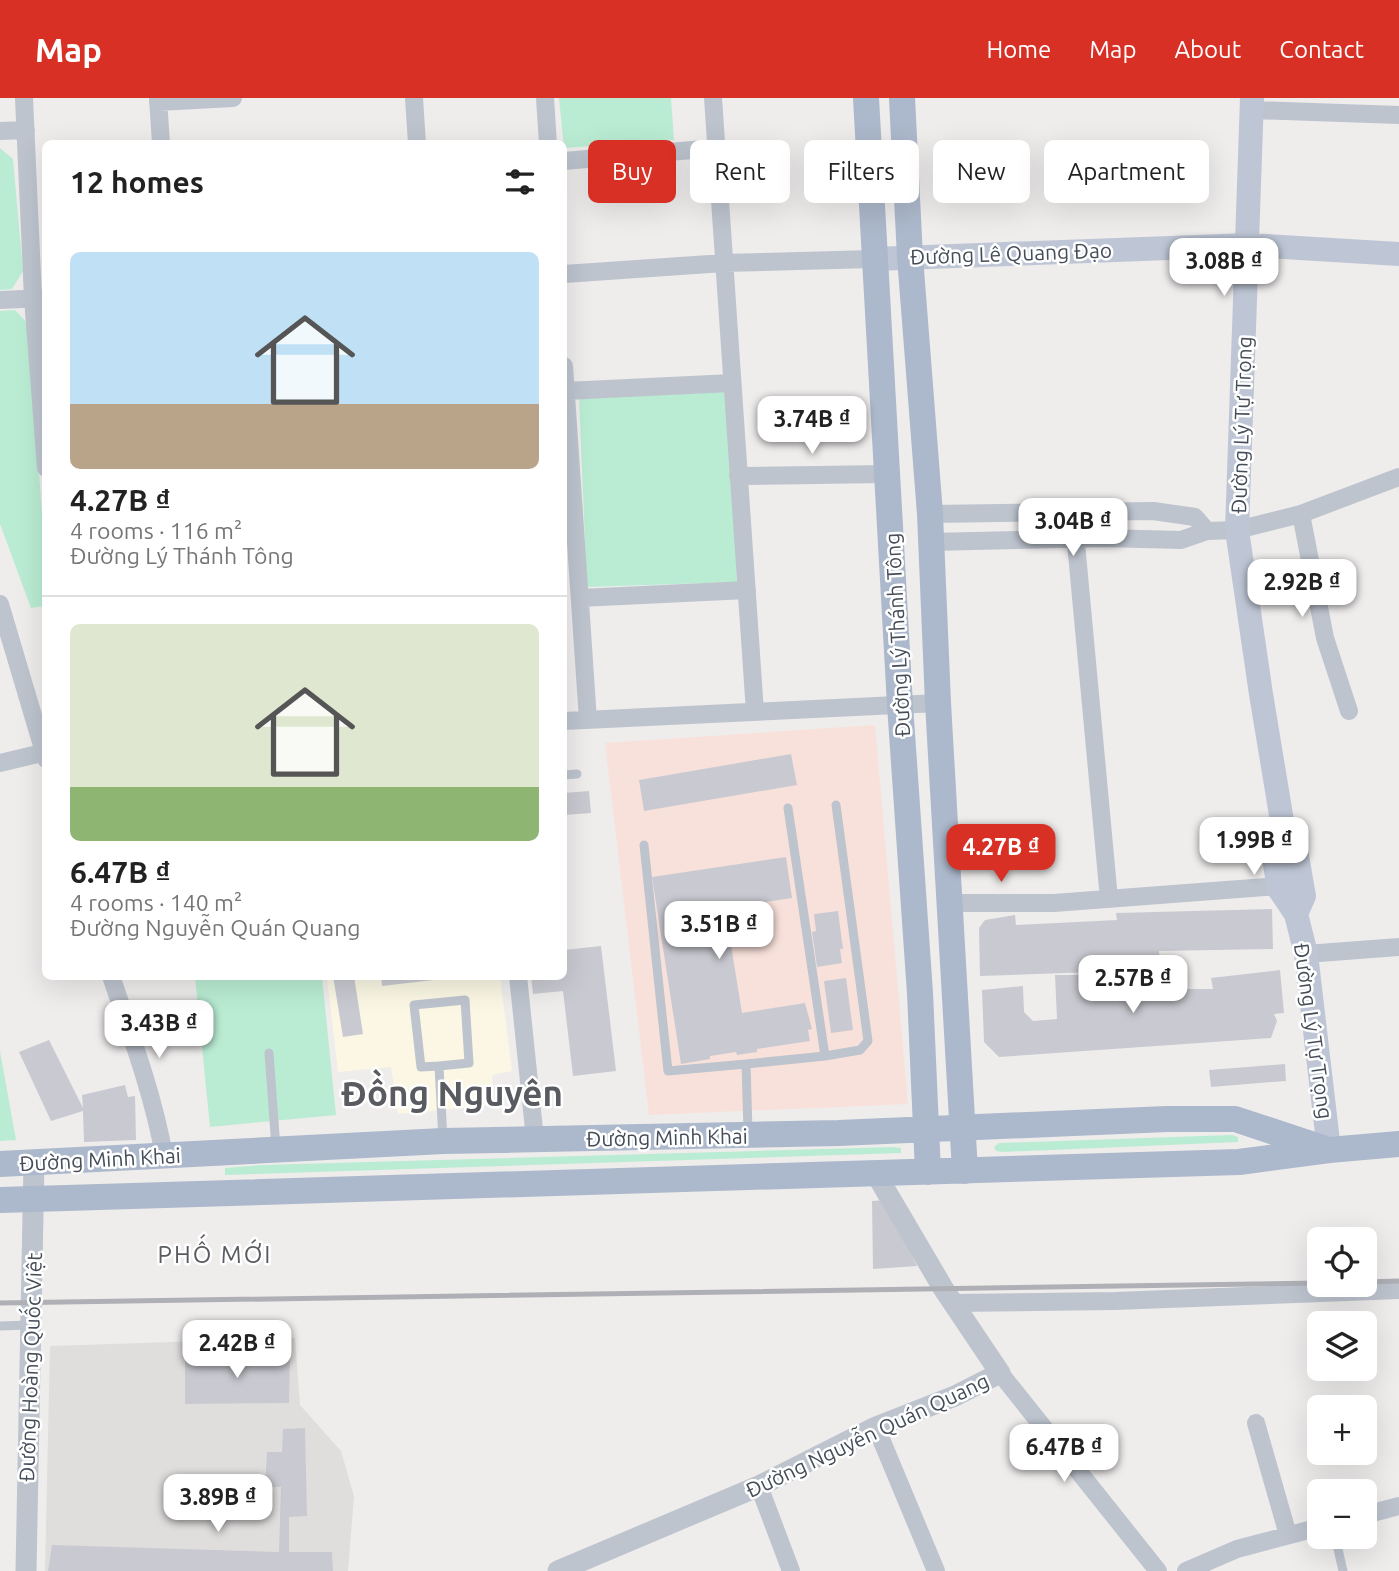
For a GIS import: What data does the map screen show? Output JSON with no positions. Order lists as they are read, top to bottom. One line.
{"streets":{"main road":["Đường Lê Quang Đạo","Đường Lý Tự Trọng","Đường Lý Thánh Tông","Đường Minh Khai"],"street":["Đường Hoàng Quốc Việt","Đường Nguyễn Quán Quang"]},"crossings":[["Đường Lê Quang Đạo","Đường Lý Tự Trọng"],["Đường Lê Quang Đạo","Đường Lý Thánh Tông"],["Đường Lý Tự Trọng","Đường Minh Khai"],["Đường Lý Thánh Tông","Đường Minh Khai"],["Đường Minh Khai","Đường Hoàng Quốc Việt"],["Đường Minh Khai","Đường Nguyễn Quán Quang"]],"districts":["Đồng Nguyên","PHỐ MỚI"],"page":{"header":"Map","nav":["Home","Map","About","Contact"],"chip":["Buy","Rent","Filters","New","Apartment"],"heading":"12 homes","list":[{"name":"4.27B ₫","note":"4 rooms · 116 m² · Đường Lý Thánh Tông"},{"name":"6.47B ₫","note":"4 rooms · 140 m² · Đường Nguyễn Quán Quang"}],"price":["3.08B ₫","3.74B ₫","3.04B ₫","2.92B ₫","1.99B ₫","4.27B ₫","3.51B ₫","2.57B ₫","3.43B ₫","2.42B ₫","6.47B ₫","3.89B ₫"],"map_buttons":["+","−"]}}
